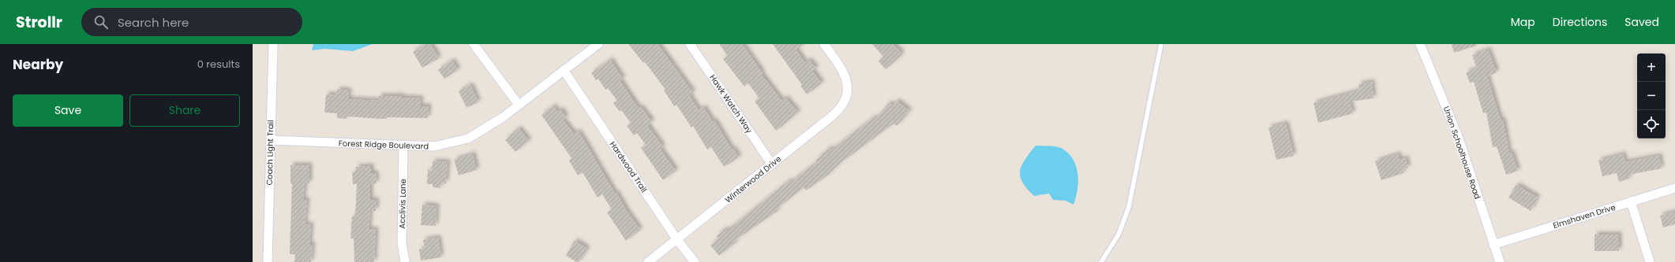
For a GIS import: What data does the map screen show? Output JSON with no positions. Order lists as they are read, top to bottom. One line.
{"streets":{"street":["Hawk Watch Way","Forest Ridge Boulevard","Coach Light Trail","Union Schoolhouse Road","Hardwood Trail","Winterwood Drive","Acclivis Lane","Elmshaven Drive"]},"crossings":[["Hawk Watch Way","Winterwood Drive"],["Forest Ridge Boulevard","Coach Light Trail"],["Forest Ridge Boulevard","Hardwood Trail"],["Forest Ridge Boulevard","Acclivis Lane"],["Union Schoolhouse Road","Elmshaven Drive"],["Hardwood Trail","Winterwood Drive"]],"page":{"header":"Strollr","search":"Search here","nav":["Map","Directions","Saved"],"heading":["Nearby","0 results"],"map_buttons":["+","−"],"buttons":["Save","Share"]}}
